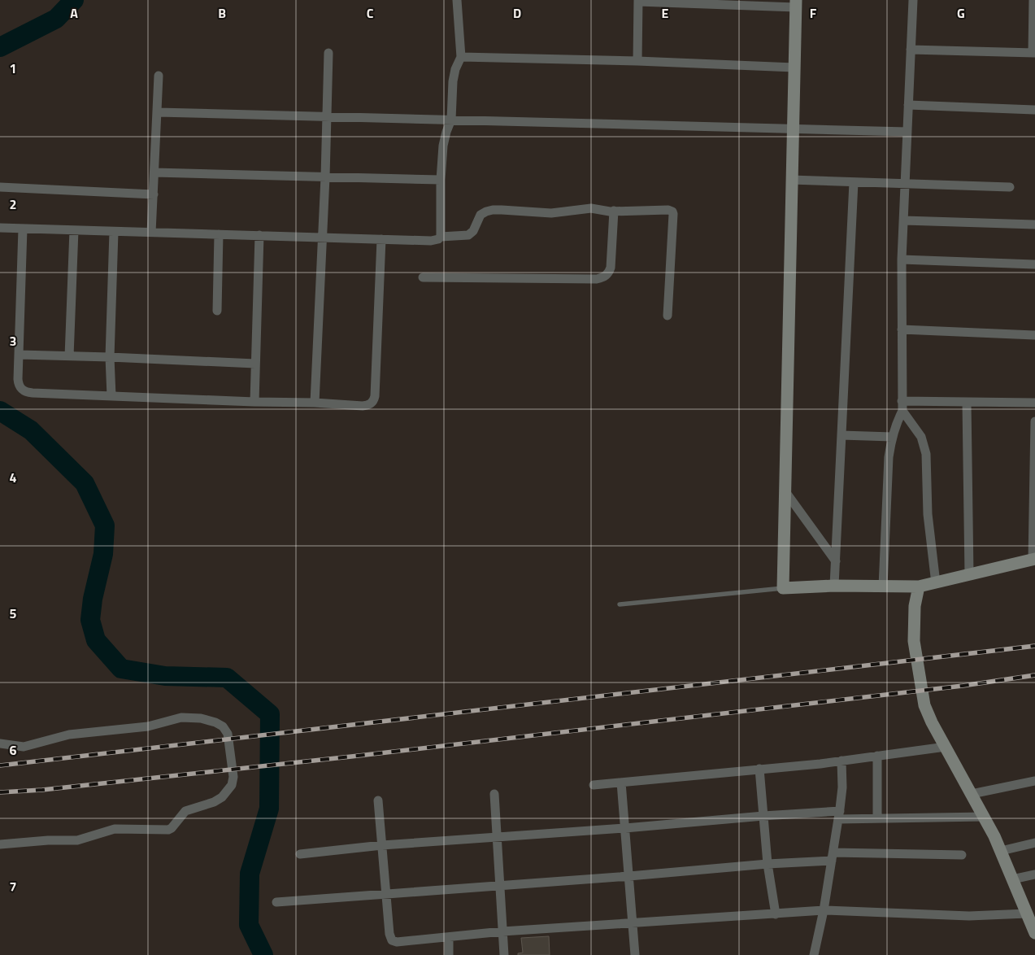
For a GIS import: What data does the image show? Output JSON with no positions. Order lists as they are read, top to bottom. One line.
{"grid":{"columns":["A","B","C","D","E","F","G"],"rows":["1","2","3","4","5","6","7"]}}
